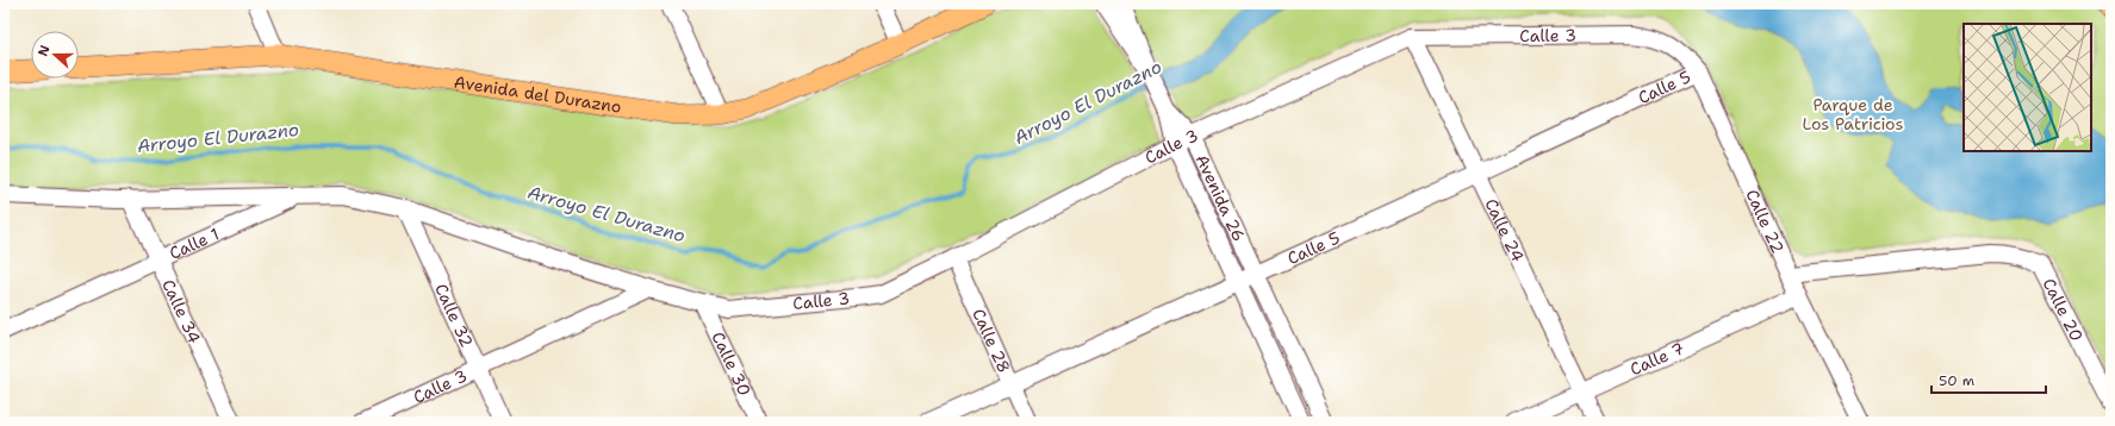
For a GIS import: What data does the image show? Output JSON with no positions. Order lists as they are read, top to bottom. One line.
{"streets":{"main road":["Avenida del Durazno"],"street":["Calle 3","Calle 5","Avenida 26","Calle 22","Calle 24","Calle 1","Calle 20","Calle 34","Calle 32","Calle 28","Calle 7","Calle 30"]},"crossings":[["Calle 3","Avenida 26"],["Calle 3","Calle 22"],["Calle 3","Calle 24"],["Calle 3","Calle 1"],["Calle 3","Calle 32"],["Calle 3","Calle 28"],["Calle 3","Calle 30"],["Calle 5","Avenida 26"],["Calle 5","Calle 22"],["Calle 5","Calle 24"],["Calle 5","Calle 28"],["Calle 22","Calle 20"],["Calle 22","Calle 7"],["Calle 24","Calle 7"],["Calle 1","Calle 34"],["Calle 1","Calle 32"]],"water":["Arroyo El Durazno"],"parks":["Parque de Los Patricios"],"scale_bar":"50 m","north":"left"}
